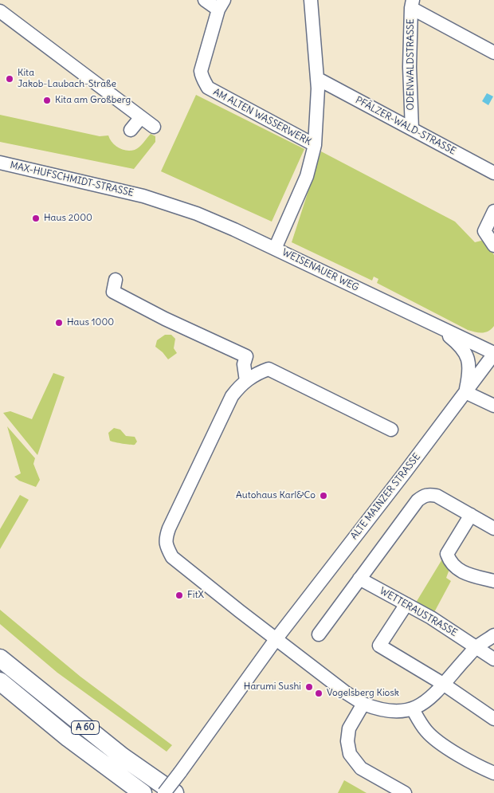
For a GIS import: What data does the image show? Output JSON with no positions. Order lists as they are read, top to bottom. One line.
{"streets":{"highway":["A 60"],"street":["ODENWALDSTRASSE","AM ALTEN WASSERWERK","PFÄLZER-WALD-STRASSE","MAX-HUFSCHMIDT-STRASSE","WEISENAUER WEG","ALTE MAINZER STRASSE","WETTERAUSTRASSE"]},"crossings":[["ODENWALDSTRASSE","PFÄLZER-WALD-STRASSE"],["MAX-HUFSCHMIDT-STRASSE","WEISENAUER WEG"],["WEISENAUER WEG","ALTE MAINZER STRASSE"]],"places":["Kita Jakob-Laubach-Straße","Kita am Großberg","Haus 2000","Haus 1000","Autohaus Karl&Co","FitX","Harumi Sushi","Vogelsberg Kiosk"]}
